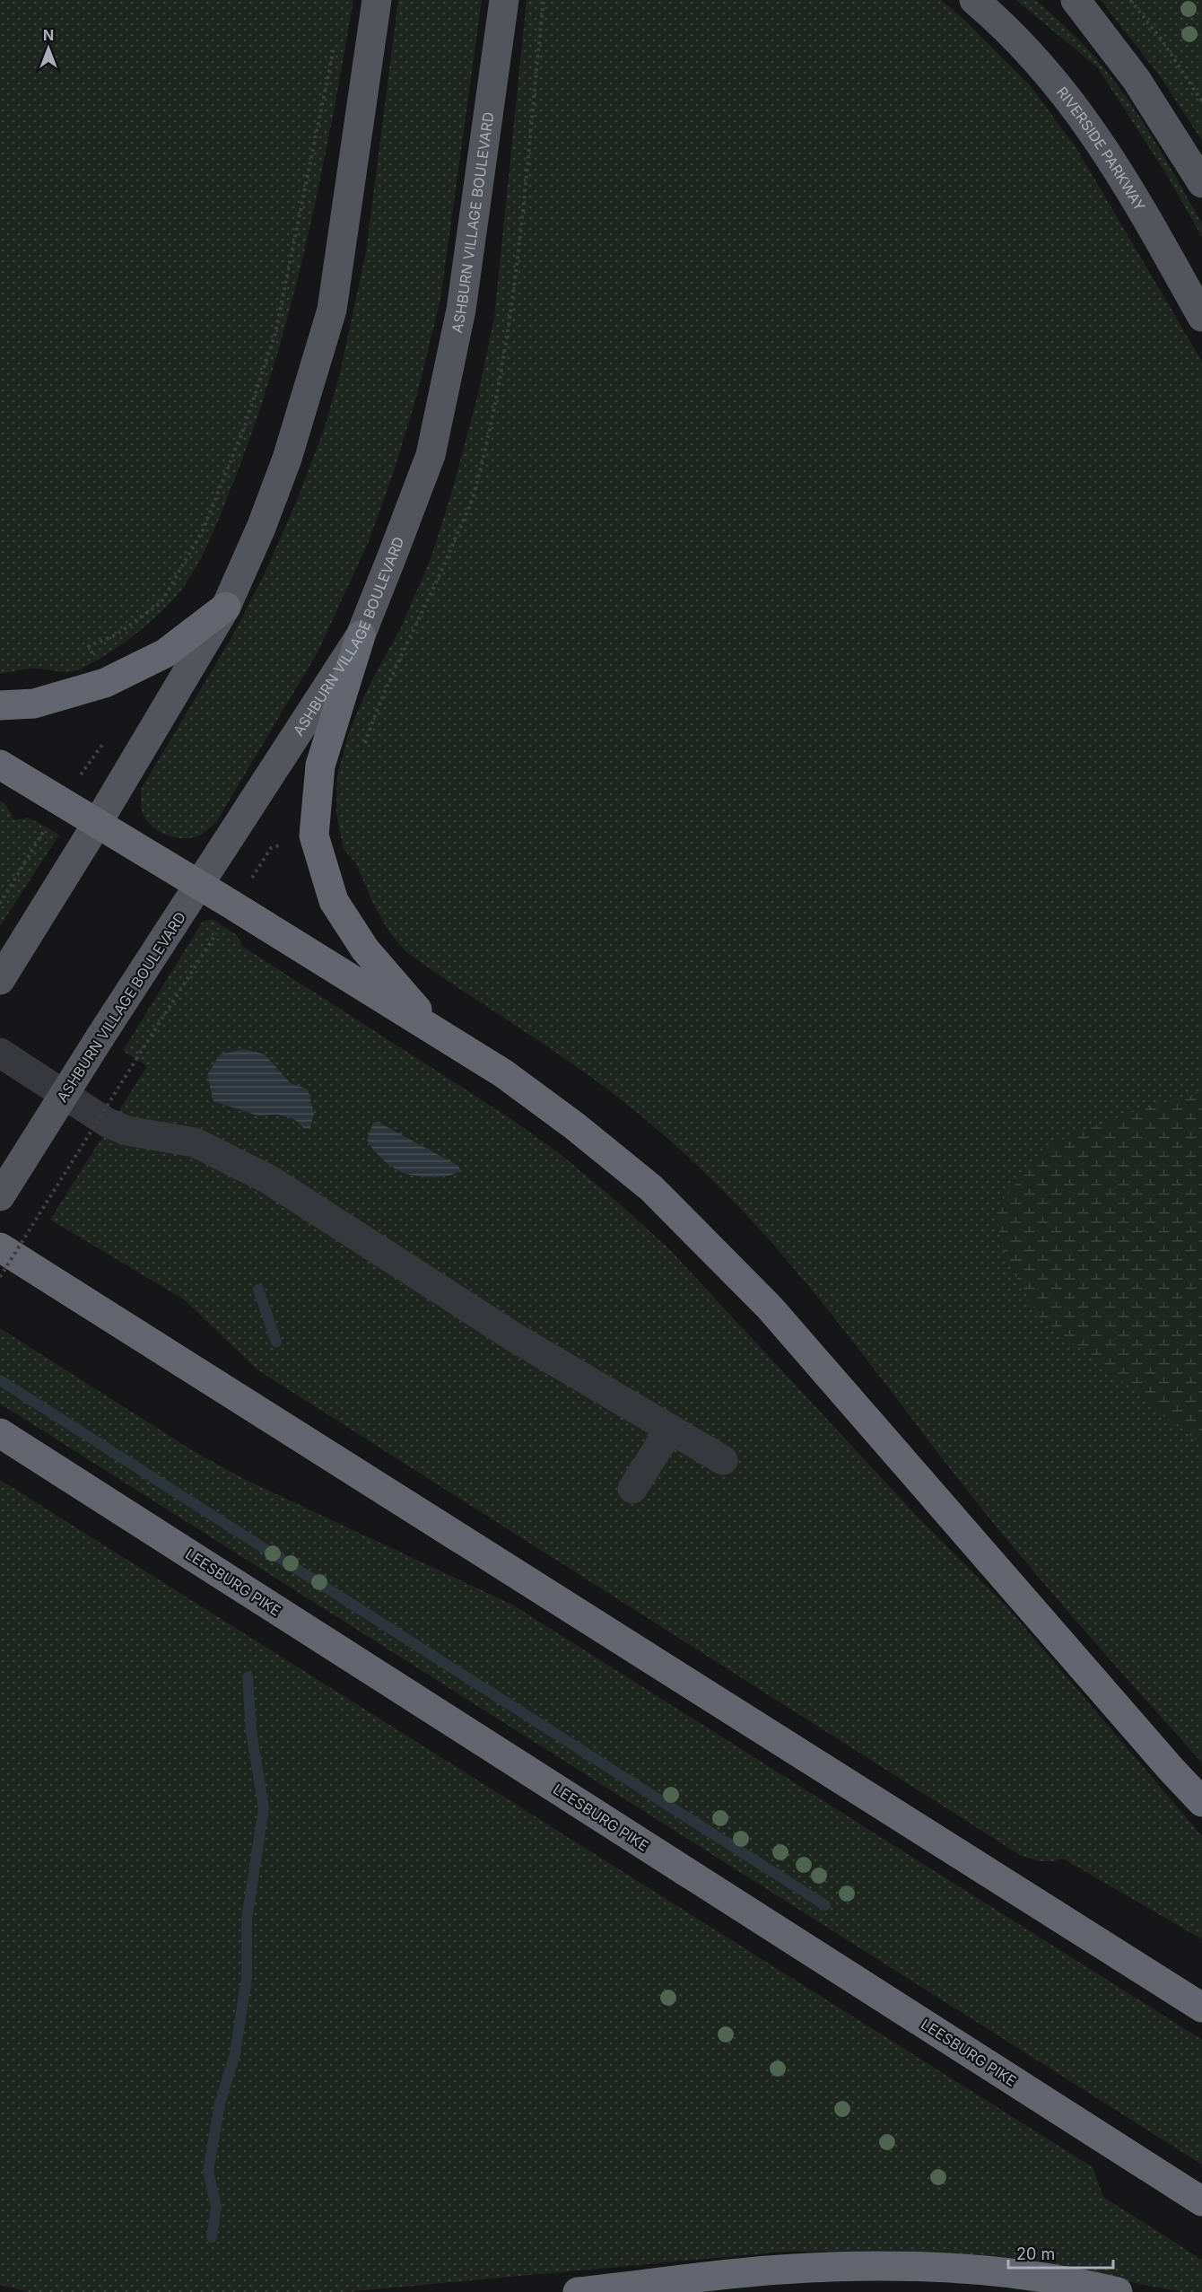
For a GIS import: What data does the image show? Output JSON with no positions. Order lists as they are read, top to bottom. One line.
{"streets":{"highway":["LEESBURG PIKE"],"main road":["RIVERSIDE PARKWAY","ASHBURN VILLAGE BOULEVARD"]},"scale_bar":"20 m","north":"top"}
